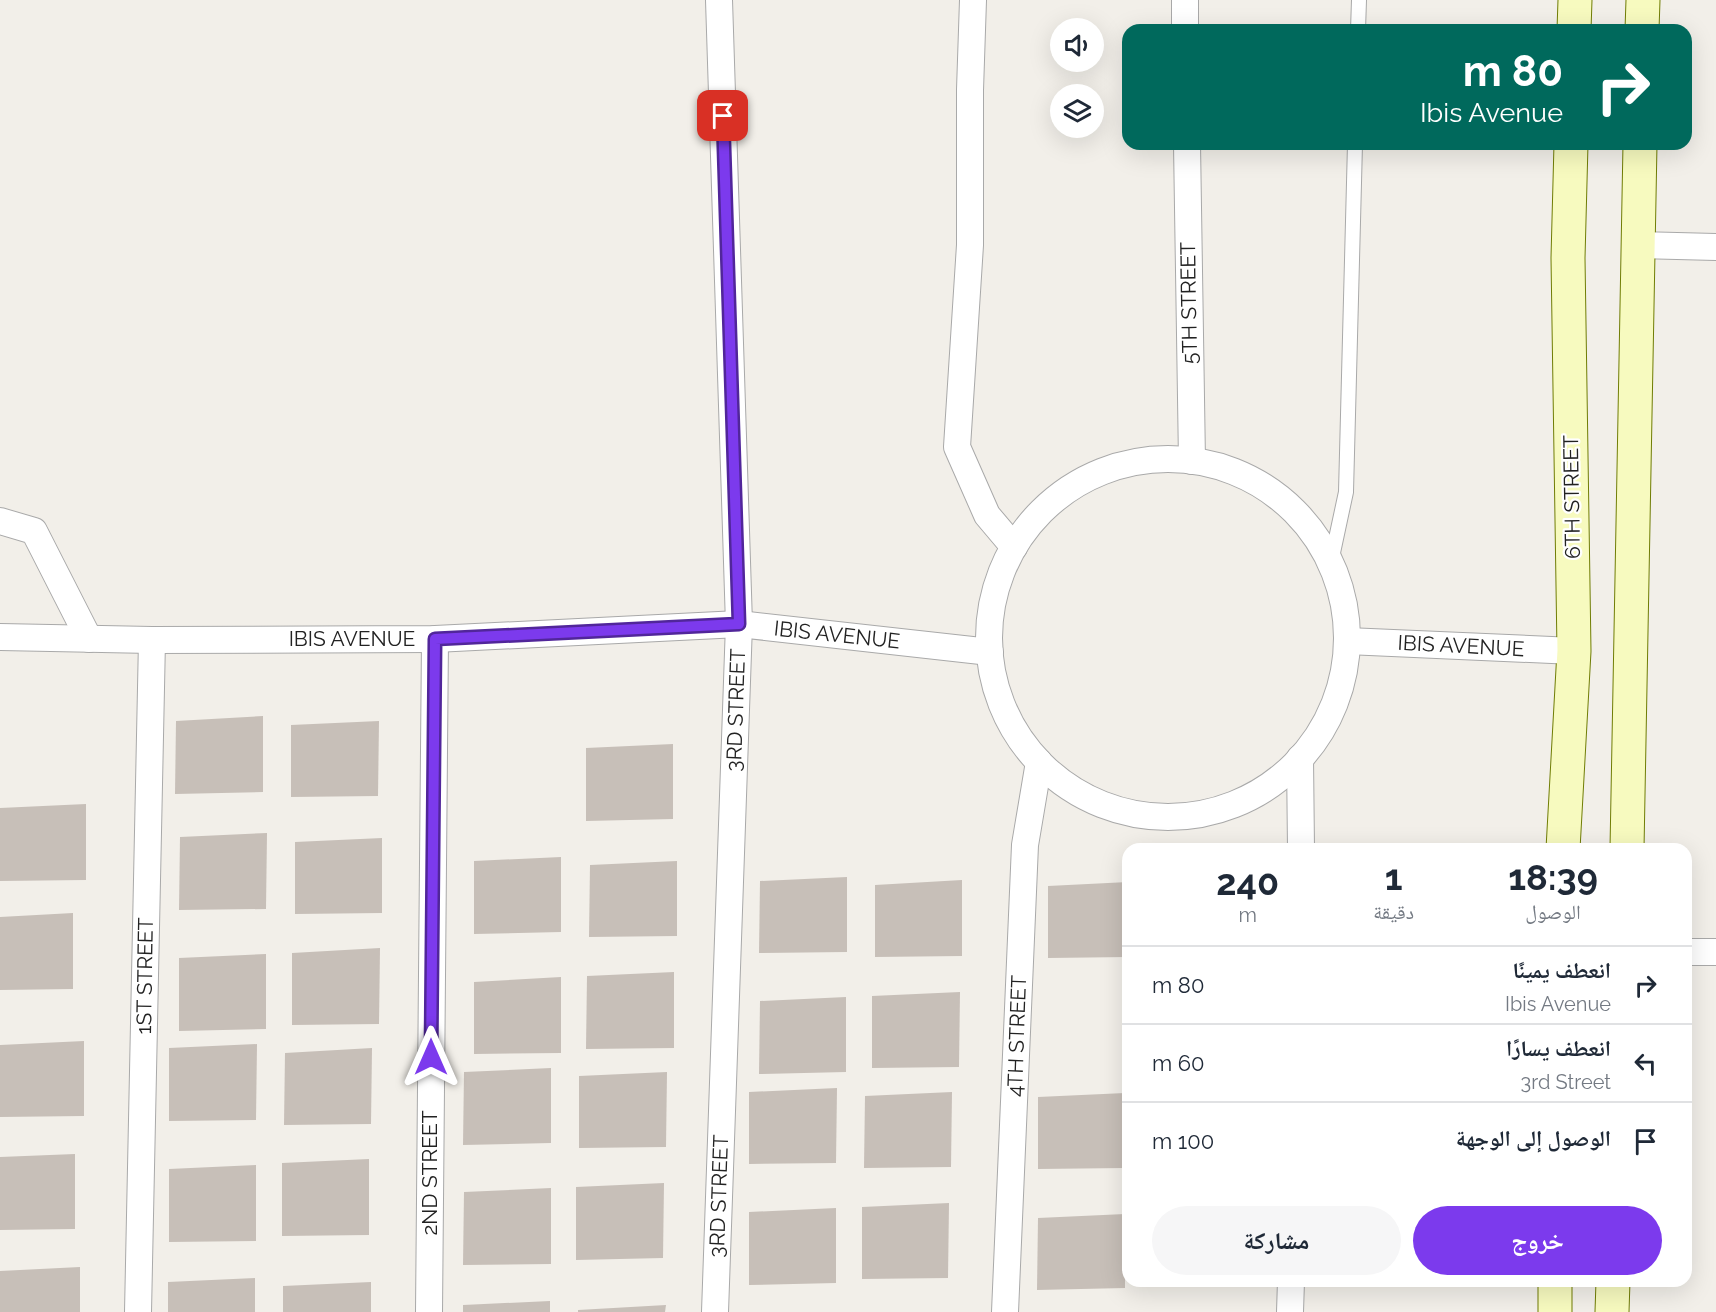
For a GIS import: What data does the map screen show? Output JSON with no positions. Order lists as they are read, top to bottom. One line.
{"streets":{"main road":["6TH STREET"],"street":["5TH STREET","IBIS AVENUE","3RD STREET","1ST STREET","4TH STREET","2ND STREET"]},"crossings":[["6TH STREET","IBIS AVENUE"],["IBIS AVENUE","3RD STREET"],["IBIS AVENUE","1ST STREET"],["IBIS AVENUE","2ND STREET"]],"page":{"turn":["80 m","Ibis Avenue"],"eta":["18:39","الوصول","1","دقيقة","240","m"],"list":[{"name":"انعطف يمينًا","note":"Ibis Avenue","value":"80 m"},{"name":"انعطف يسارًا","note":"3rd Street","value":"60 m"},{"name":"الوصول إلى الوجهة","value":"100 m"}],"buttons":["خروج","مشاركة"]}}
